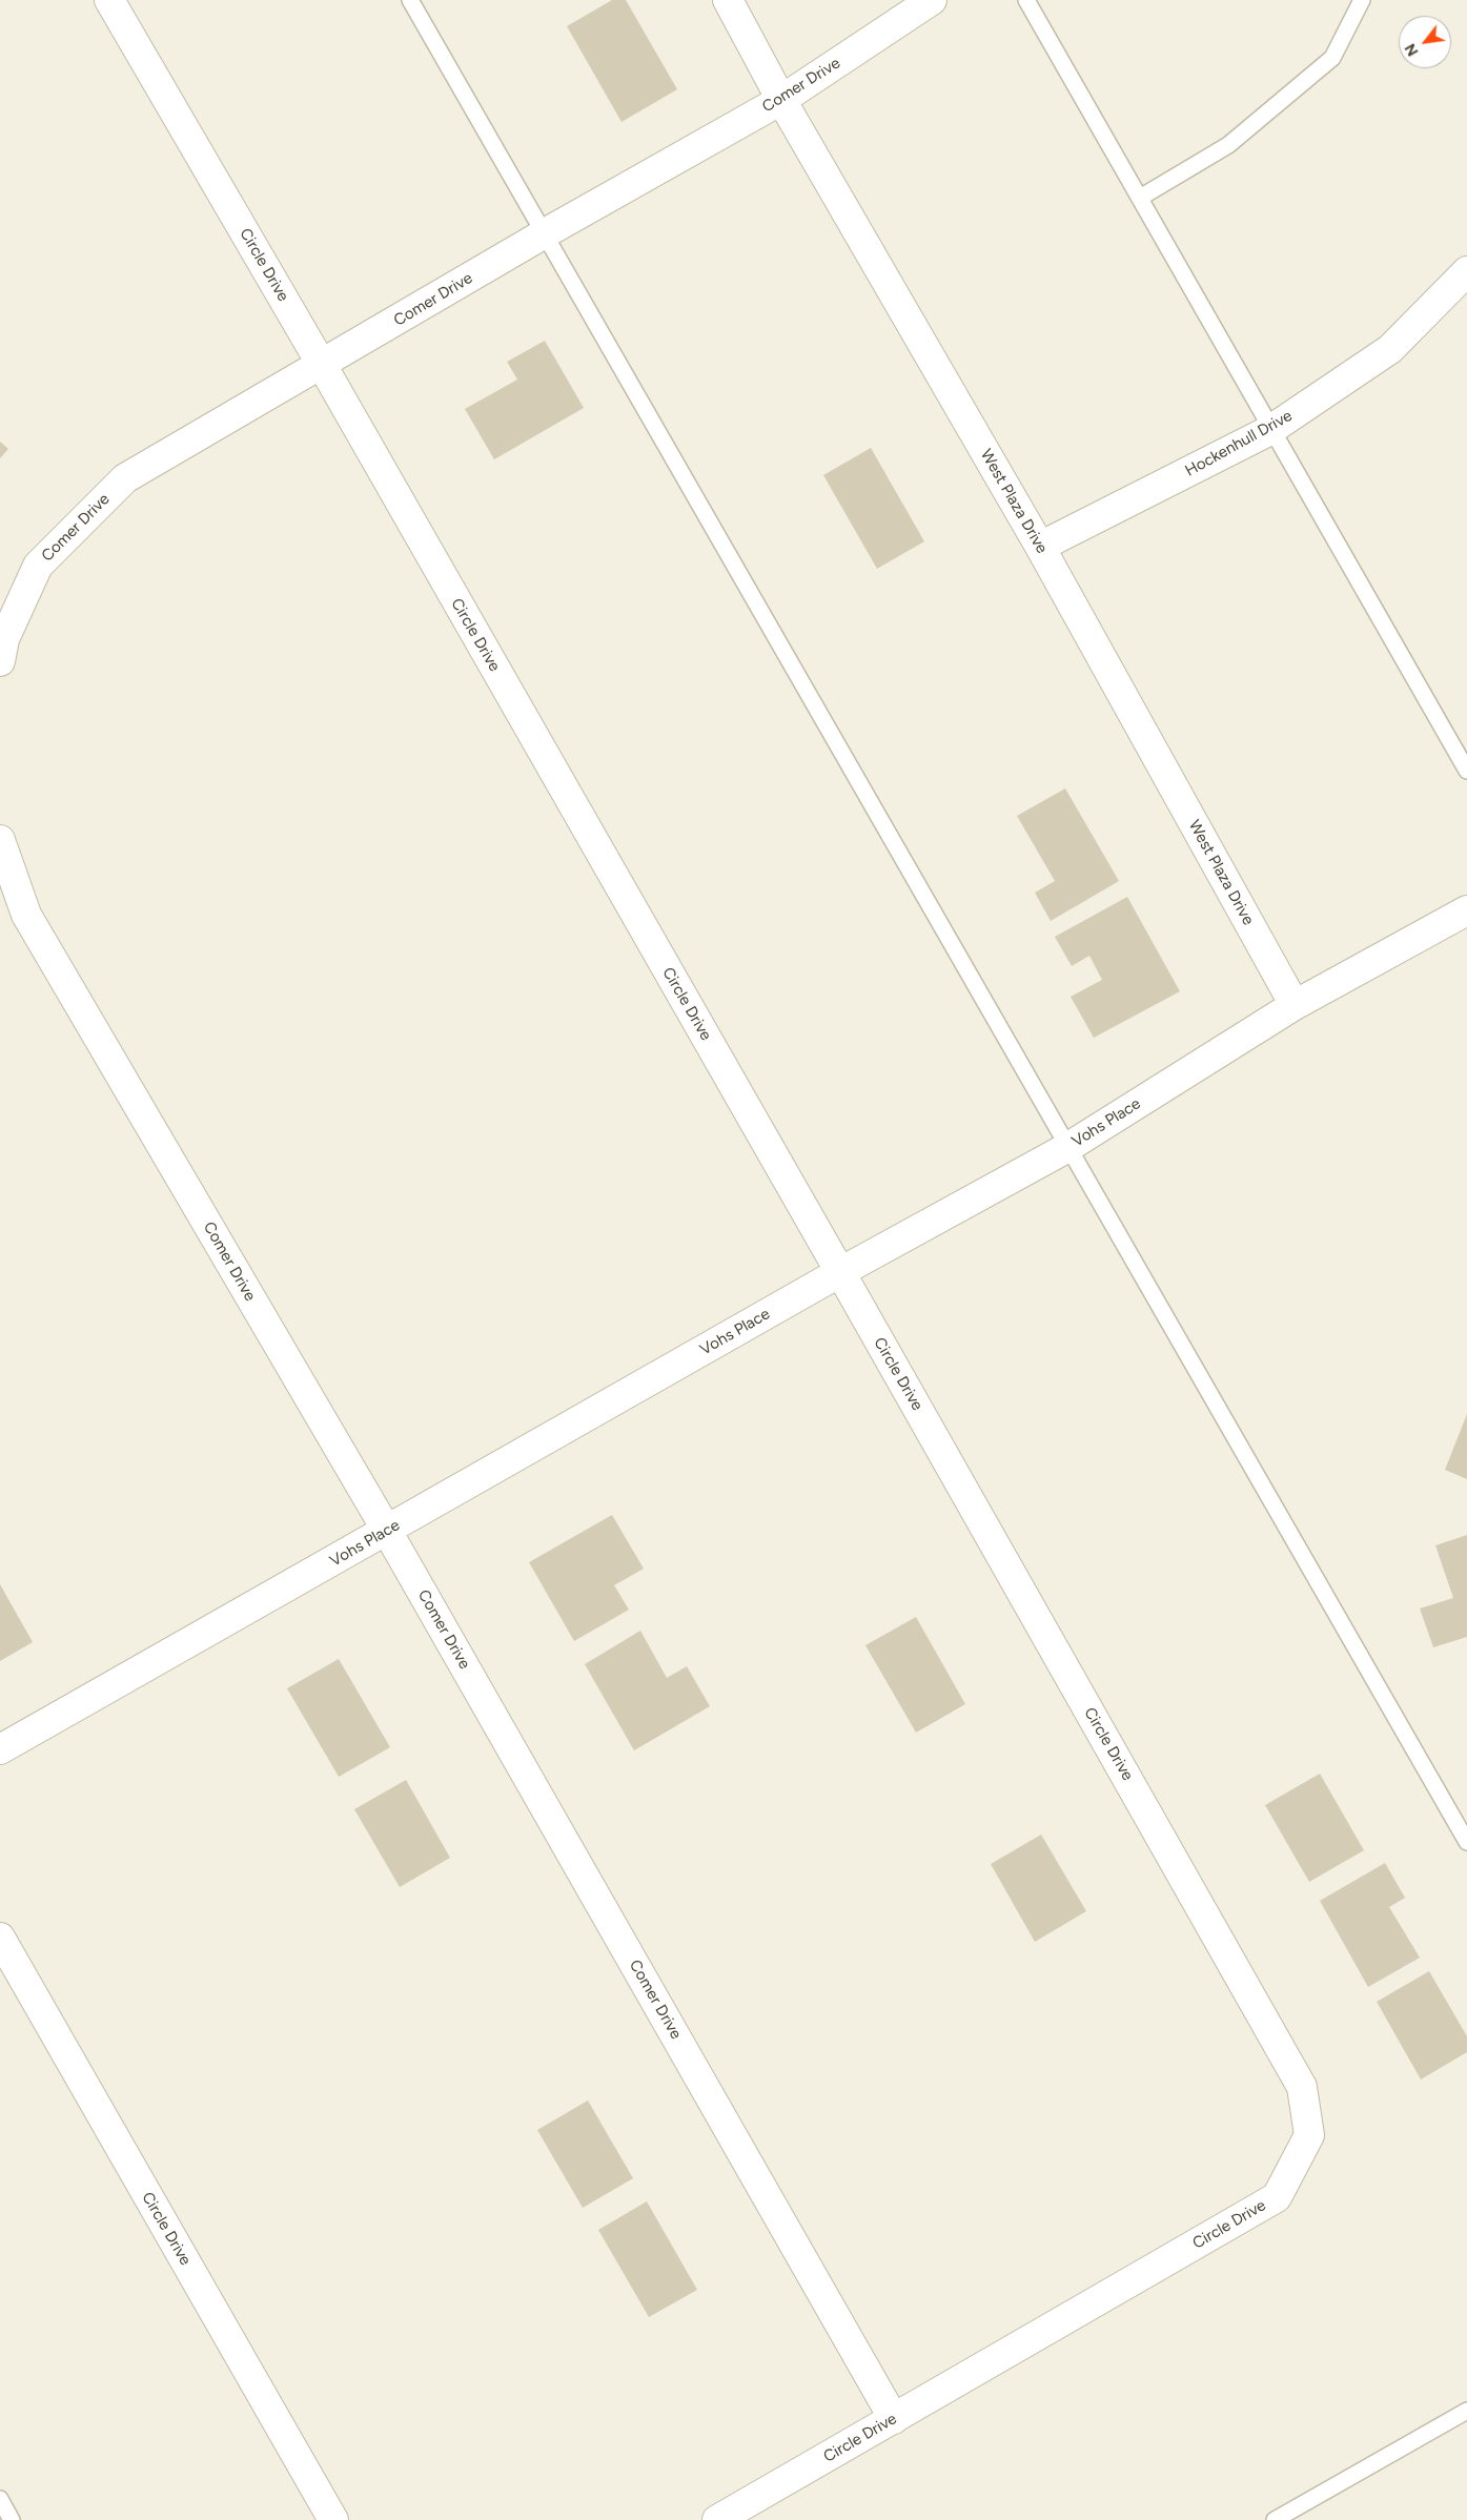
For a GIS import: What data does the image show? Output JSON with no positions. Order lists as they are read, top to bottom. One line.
{"streets":{"street":["Comer Drive","Circle Drive","Hockenhull Drive","West Plaza Drive","Vohs Place"]},"crossings":[["Comer Drive","Circle Drive"],["Comer Drive","West Plaza Drive"],["Comer Drive","Vohs Place"],["Circle Drive","Vohs Place"],["Hockenhull Drive","West Plaza Drive"],["West Plaza Drive","Vohs Place"]],"north":"bottom left"}
